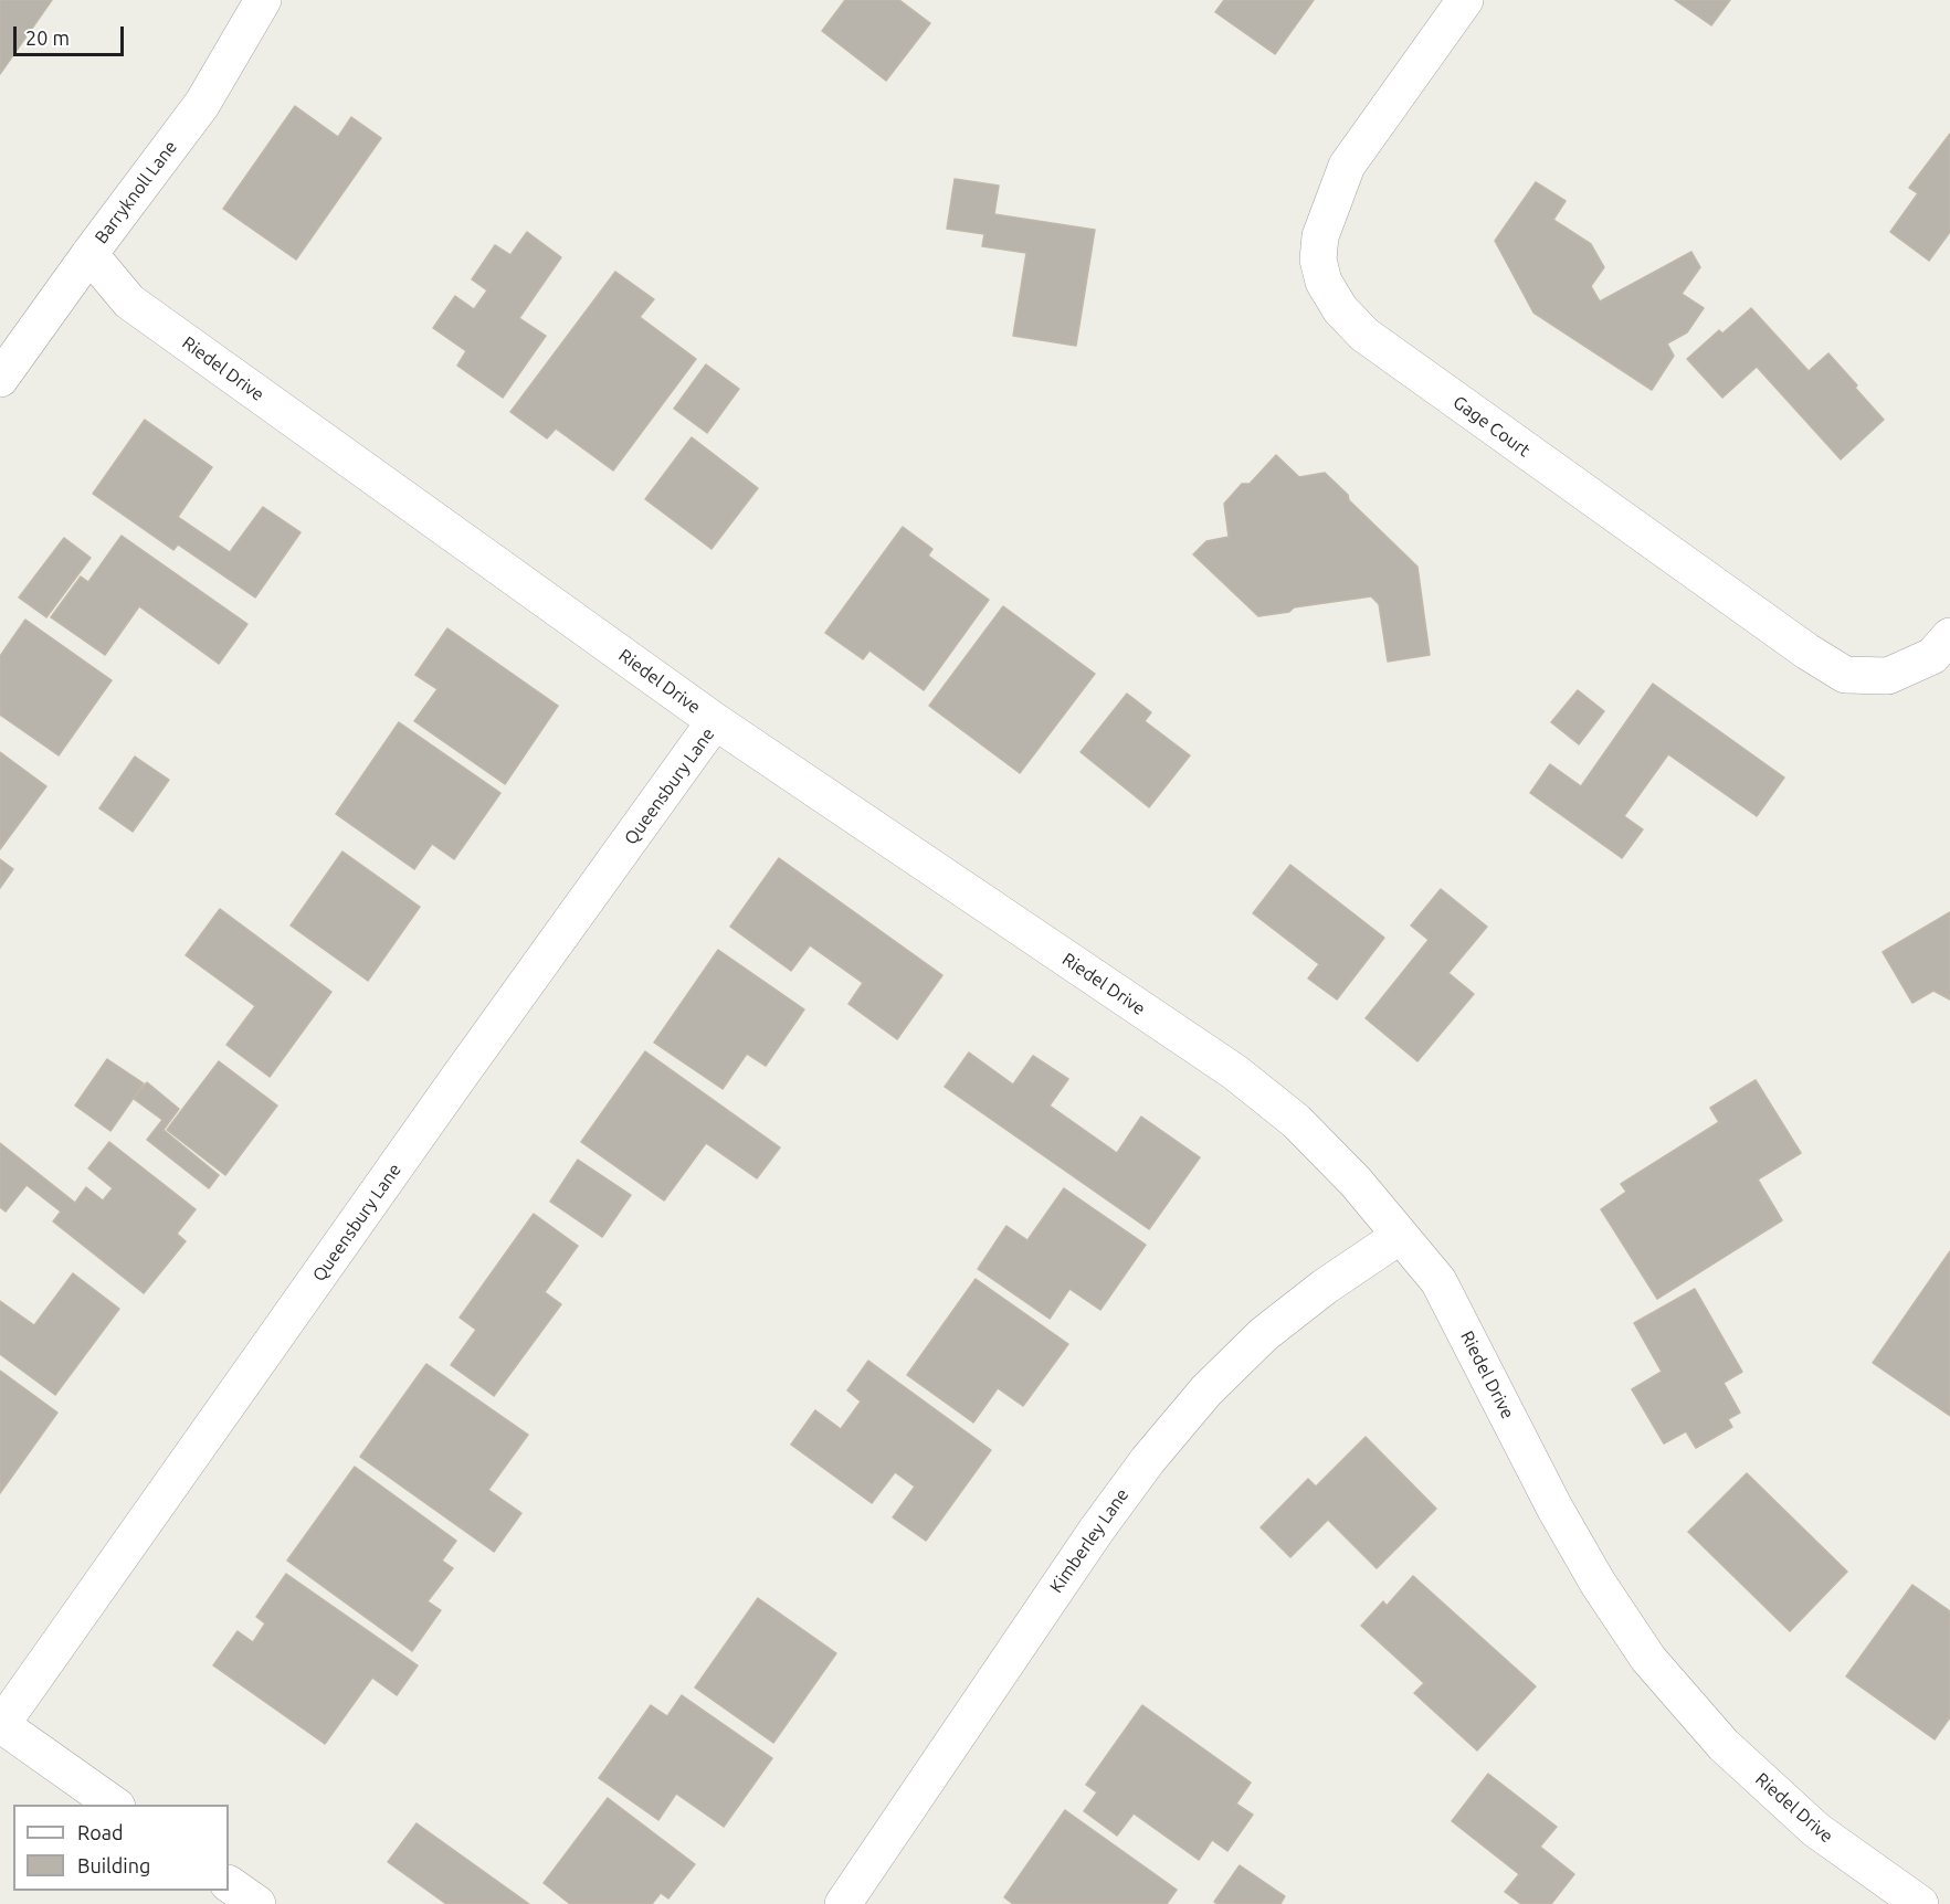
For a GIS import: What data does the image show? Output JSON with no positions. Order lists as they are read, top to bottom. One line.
{"streets":{"street":["Barryknoll Lane","Riedel Drive","Gage Court","Queensbury Lane","Kimberley Lane"]},"crossings":[["Barryknoll Lane","Riedel Drive"],["Riedel Drive","Queensbury Lane"],["Riedel Drive","Kimberley Lane"]],"legend":["Road","Building"],"scale_bar":"20 m"}
